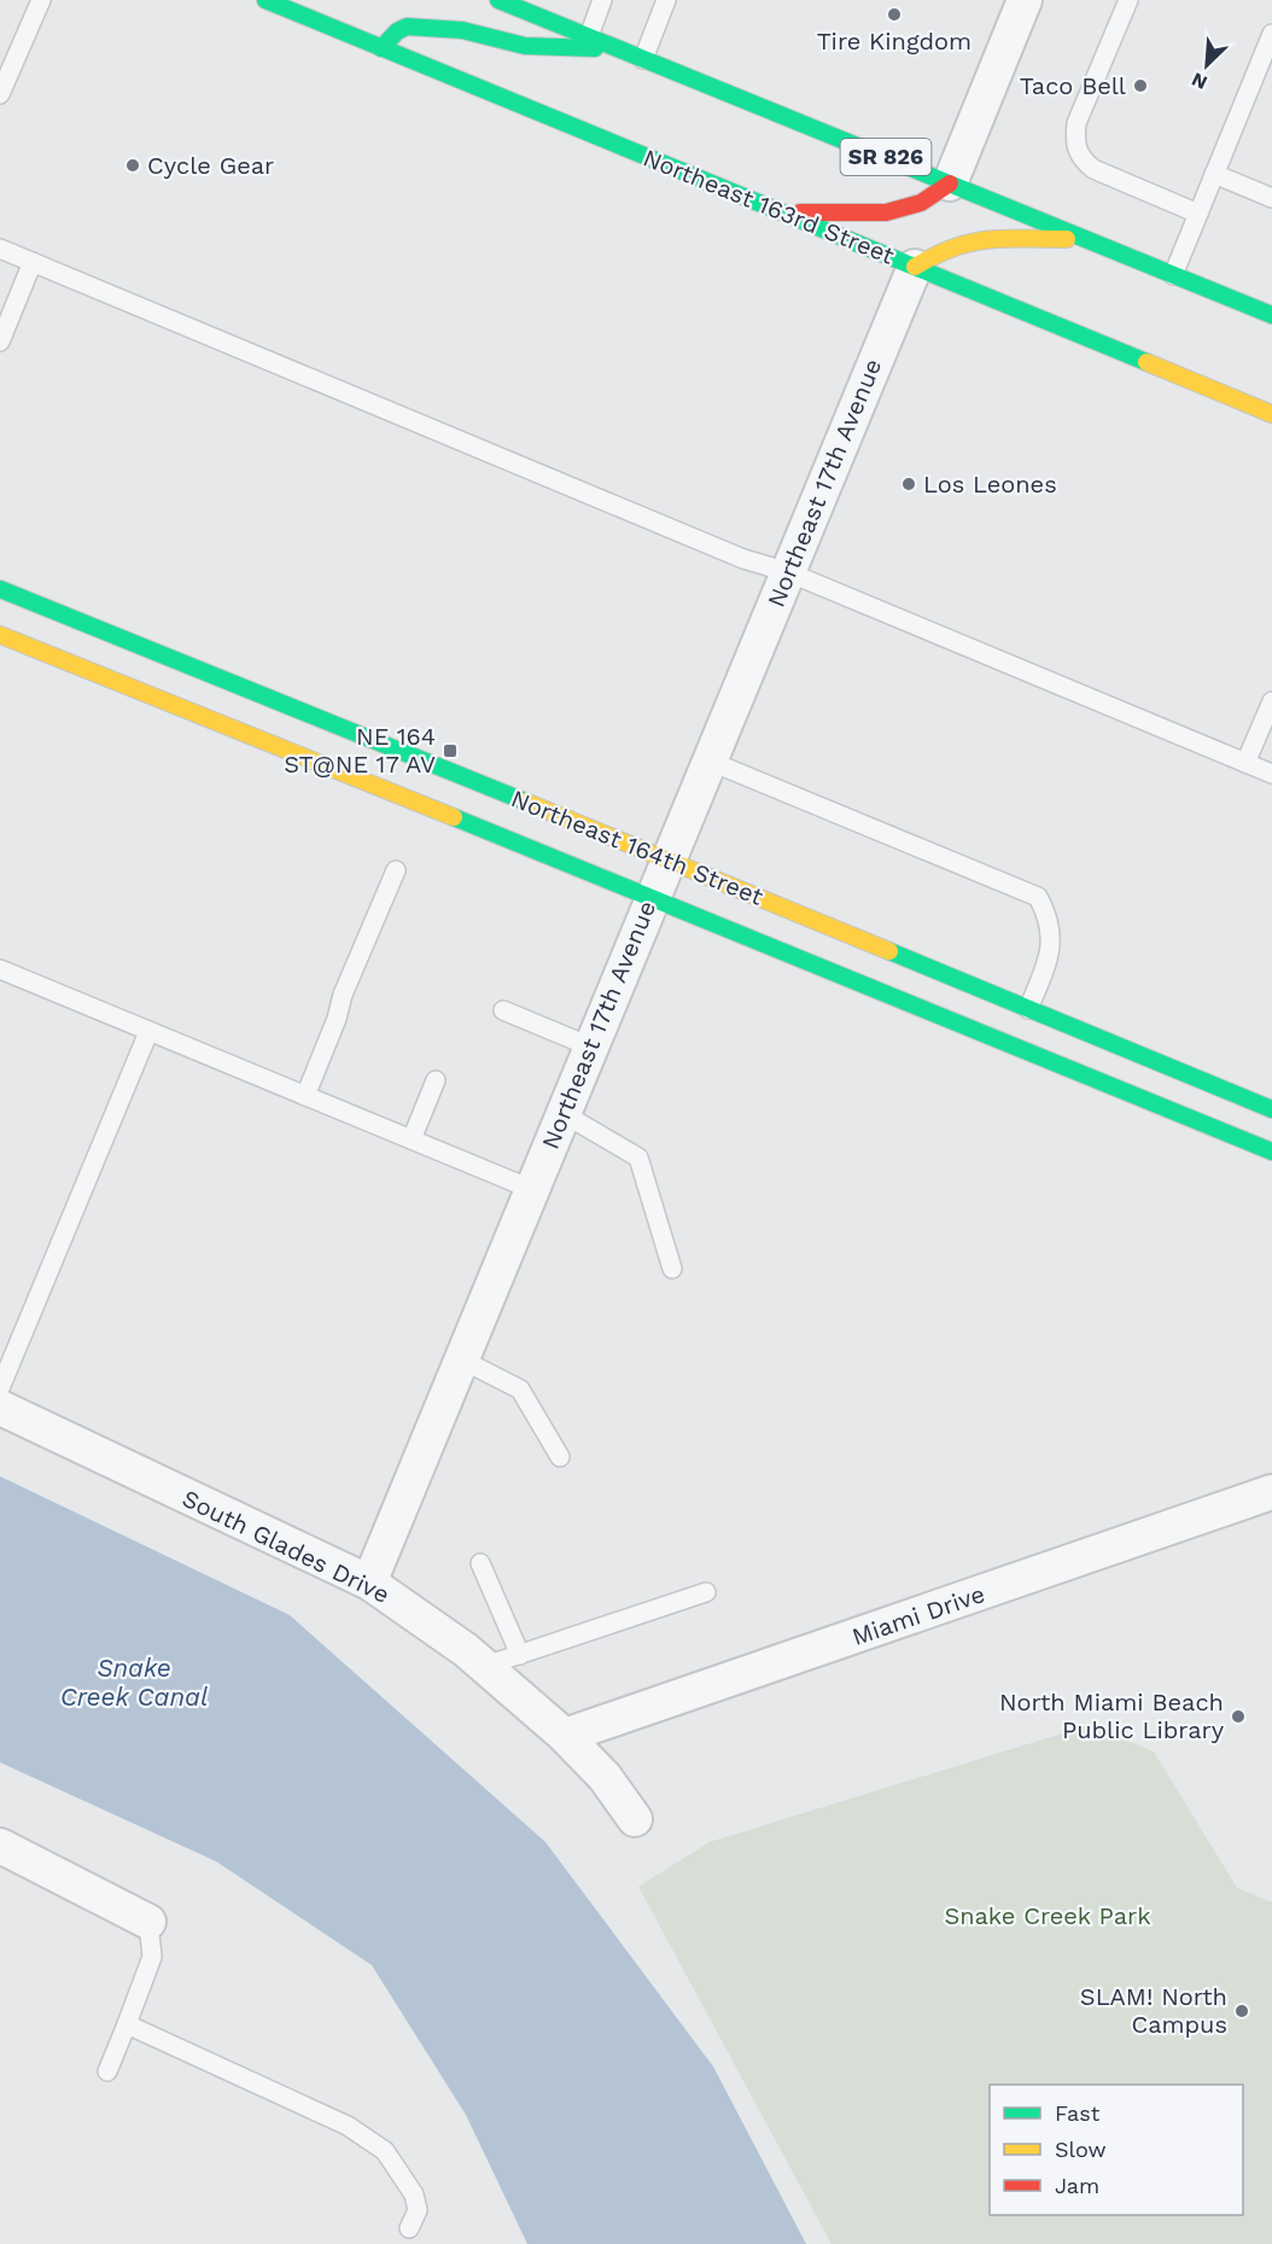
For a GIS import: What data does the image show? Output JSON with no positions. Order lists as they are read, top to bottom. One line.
{"streets":{"street":["SR 826","Northeast 163rd Street","Northeast 17th Avenue","Northeast 164th Street","South Glades Drive","Miami Drive"]},"crossings":[["Northeast 163rd Street","Northeast 17th Avenue"],["Northeast 17th Avenue","Northeast 164th Street"],["Northeast 17th Avenue","South Glades Drive"],["South Glades Drive","Miami Drive"]],"water":["Snake Creek Canal"],"parks":["Snake Creek Park"],"places":{"other":["Tire Kingdom","Taco Bell","Cycle Gear","Los Leones","North Miami Beach Public Library","SLAM! North Campus"],"transit":["NE 164 ST@NE 17 AV"]},"legend":["Fast","Slow","Jam"],"north":"bottom left"}
